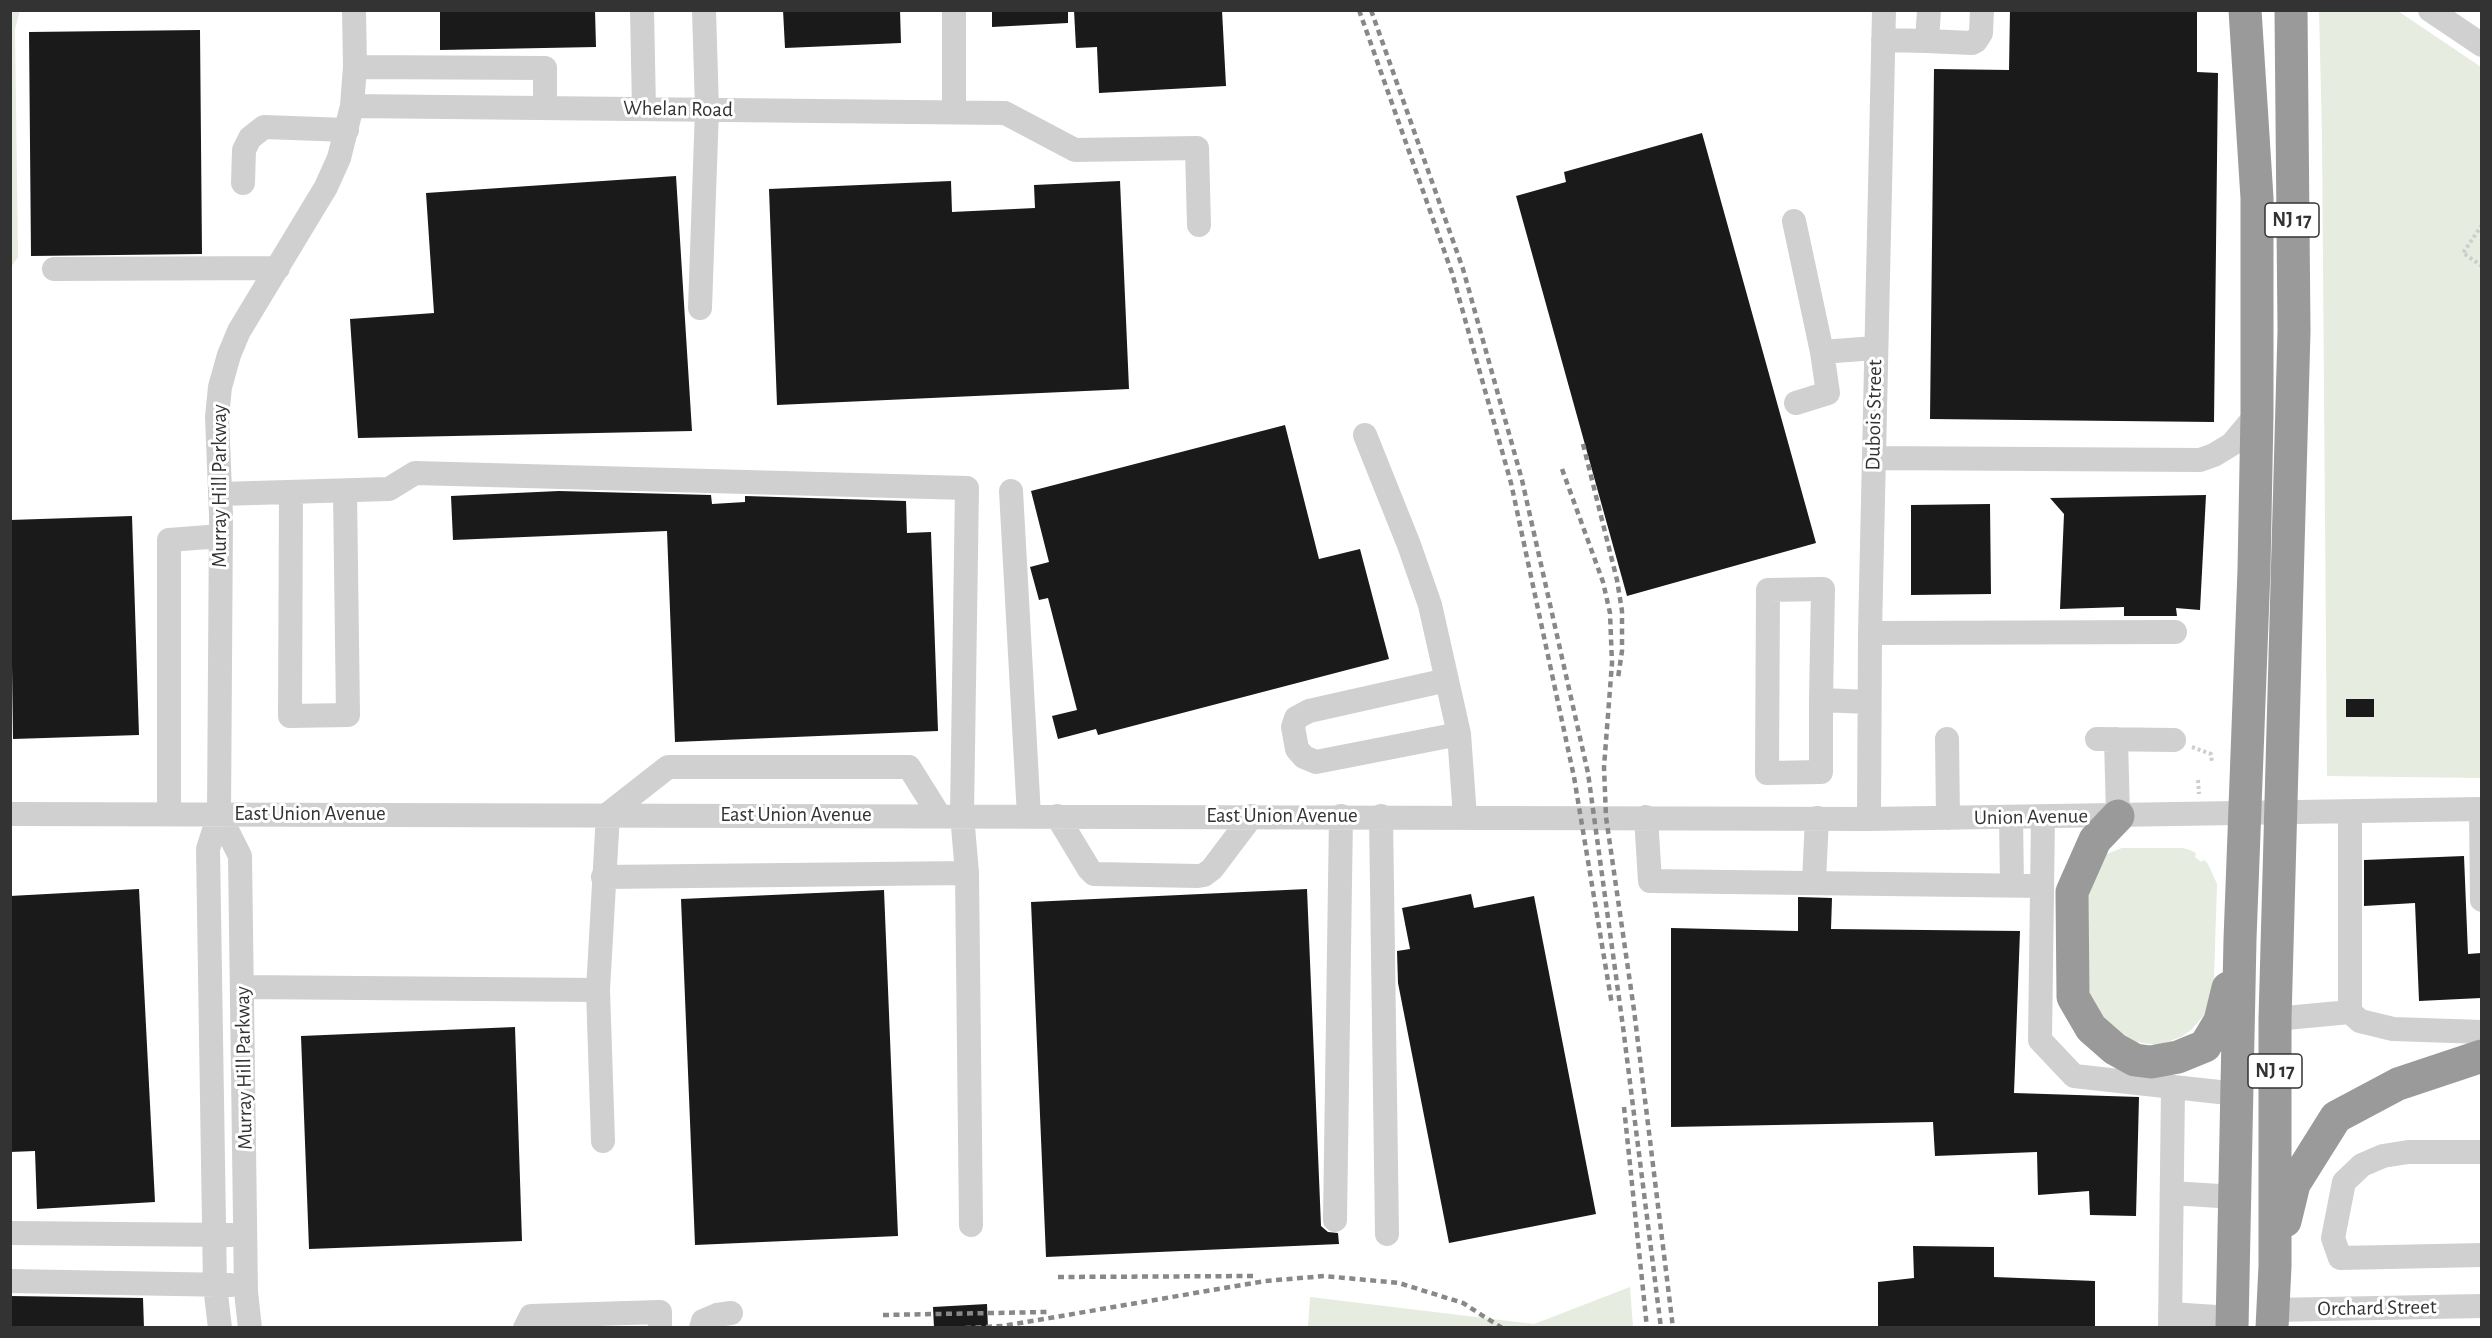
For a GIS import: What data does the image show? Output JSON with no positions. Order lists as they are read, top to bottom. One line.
{"streets":{"highway":["NJ 17"],"street":["Whelan Road","Dubois Street","Murray Hill Parkway","East Union Avenue","Union Avenue","Orchard Street"]},"crossings":[["Whelan Road","Murray Hill Parkway"],["NJ 17","Union Avenue"],["NJ 17","Orchard Street"],["Dubois Street","Union Avenue"],["Murray Hill Parkway","East Union Avenue"],["East Union Avenue","Union Avenue"]]}
